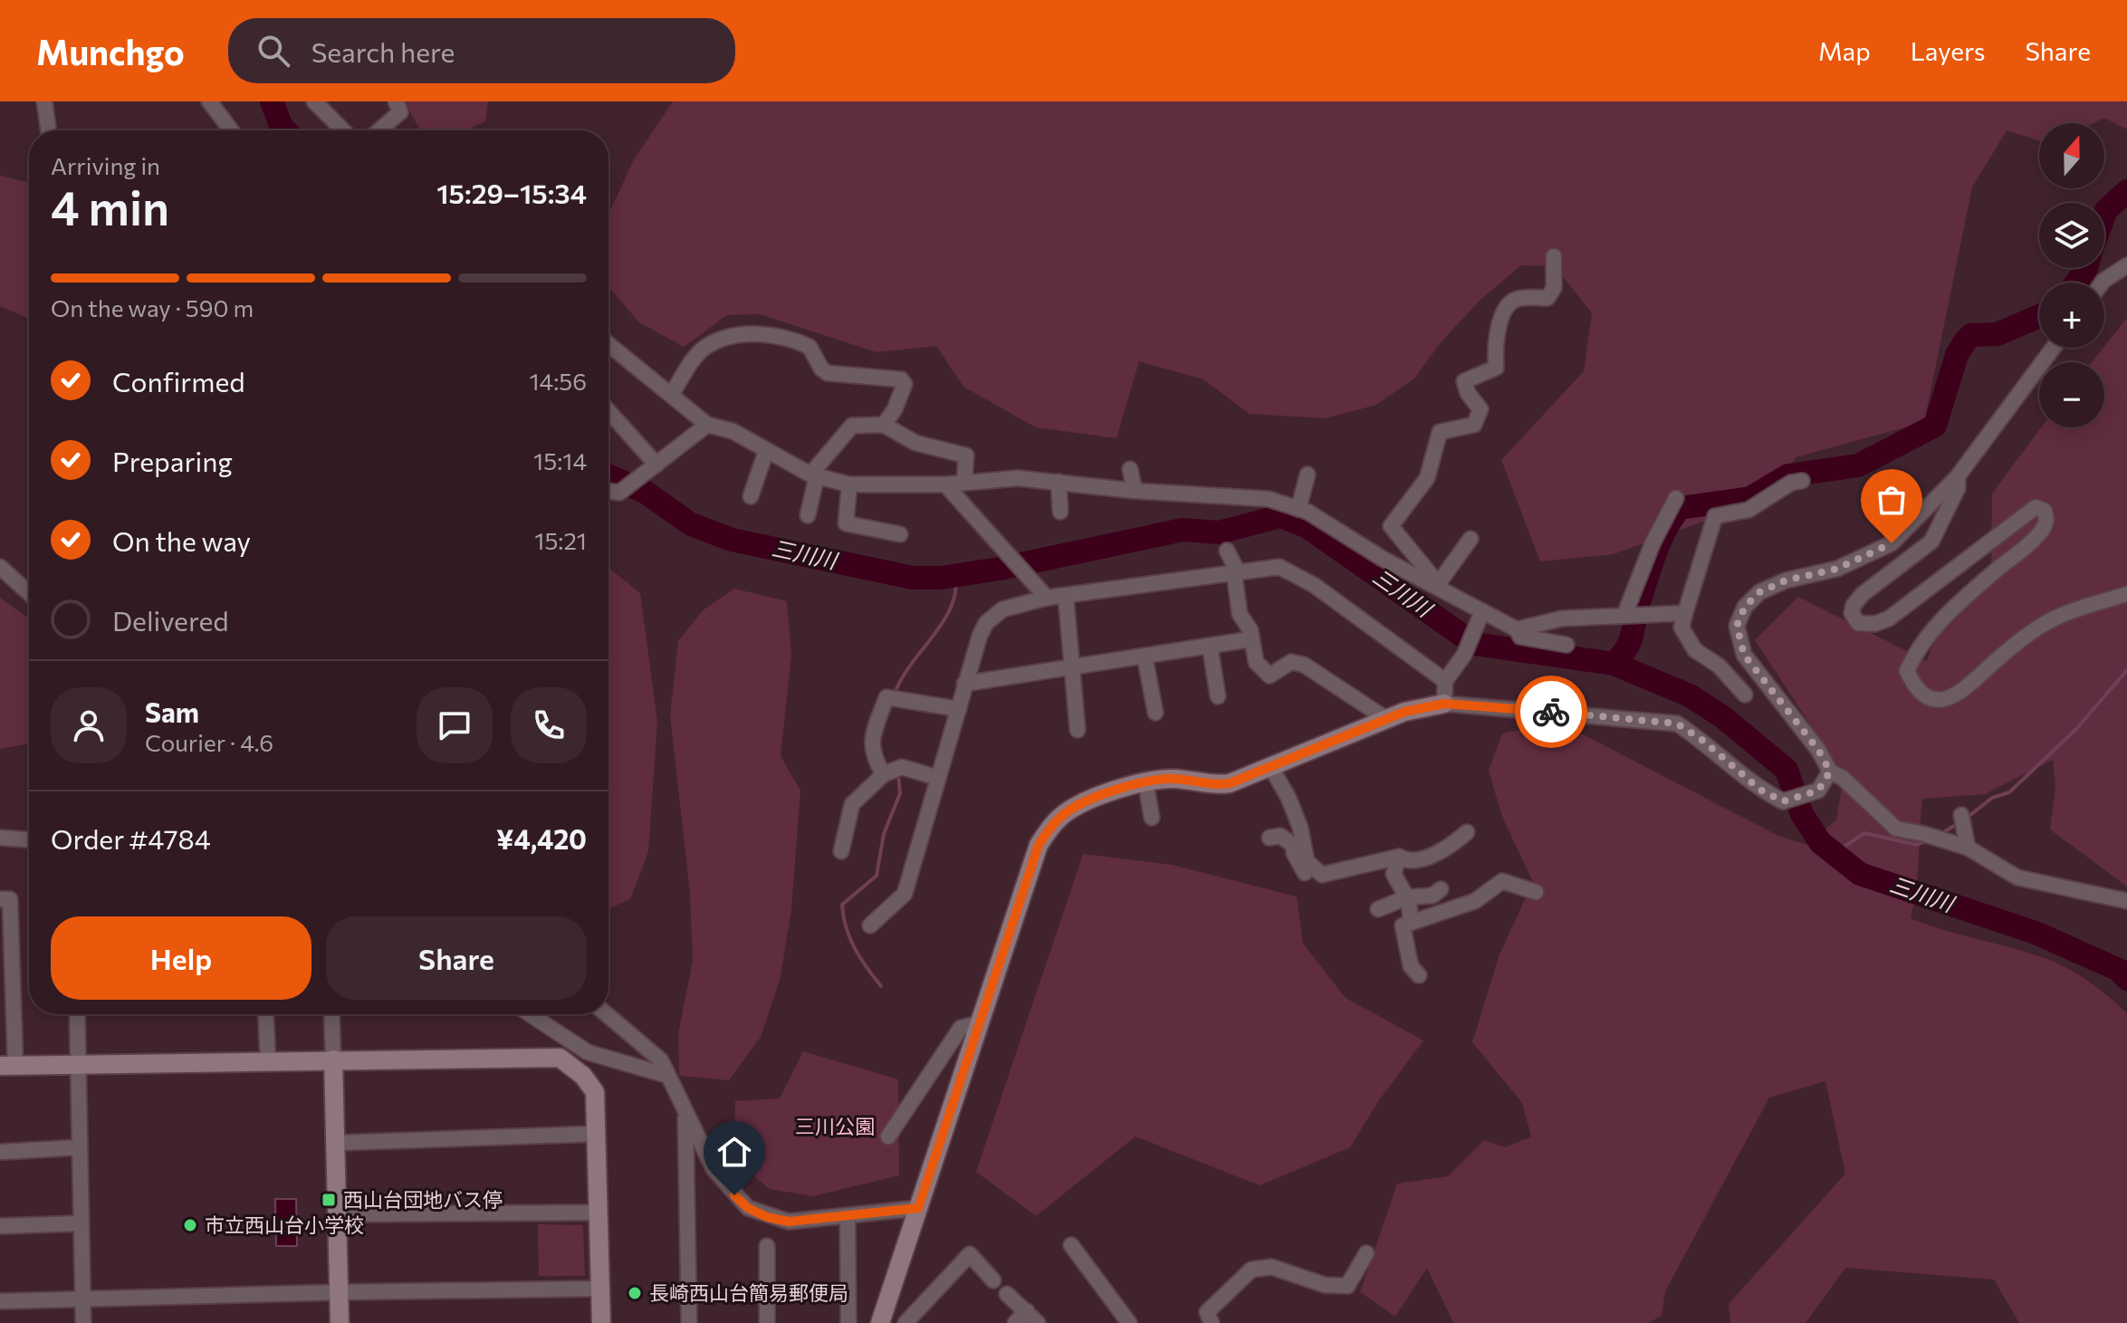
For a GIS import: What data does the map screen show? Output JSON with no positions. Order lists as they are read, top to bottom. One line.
{"water":["三川川"],"parks":["三川公園"],"places":{"transit":["西山台団地バス停"],"other":["市立西山台小学校","長崎西山台簡易郵便局"]},"north":"top","page":{"header":"Munchgo","search":"Search here","nav":["Map","Layers","Share"],"map_buttons":["+","−"],"heading":["4 min","Arriving in","15:29–15:34"],"panel":["Sam","Courier · 4.6","Order #4784","¥4,420"],"bar":"On the way · 590 m","list":[["Confirmed","14:56"],["Preparing","15:14"],["On the way","15:21"],"Delivered"],"buttons":["Help","Share"]}}
